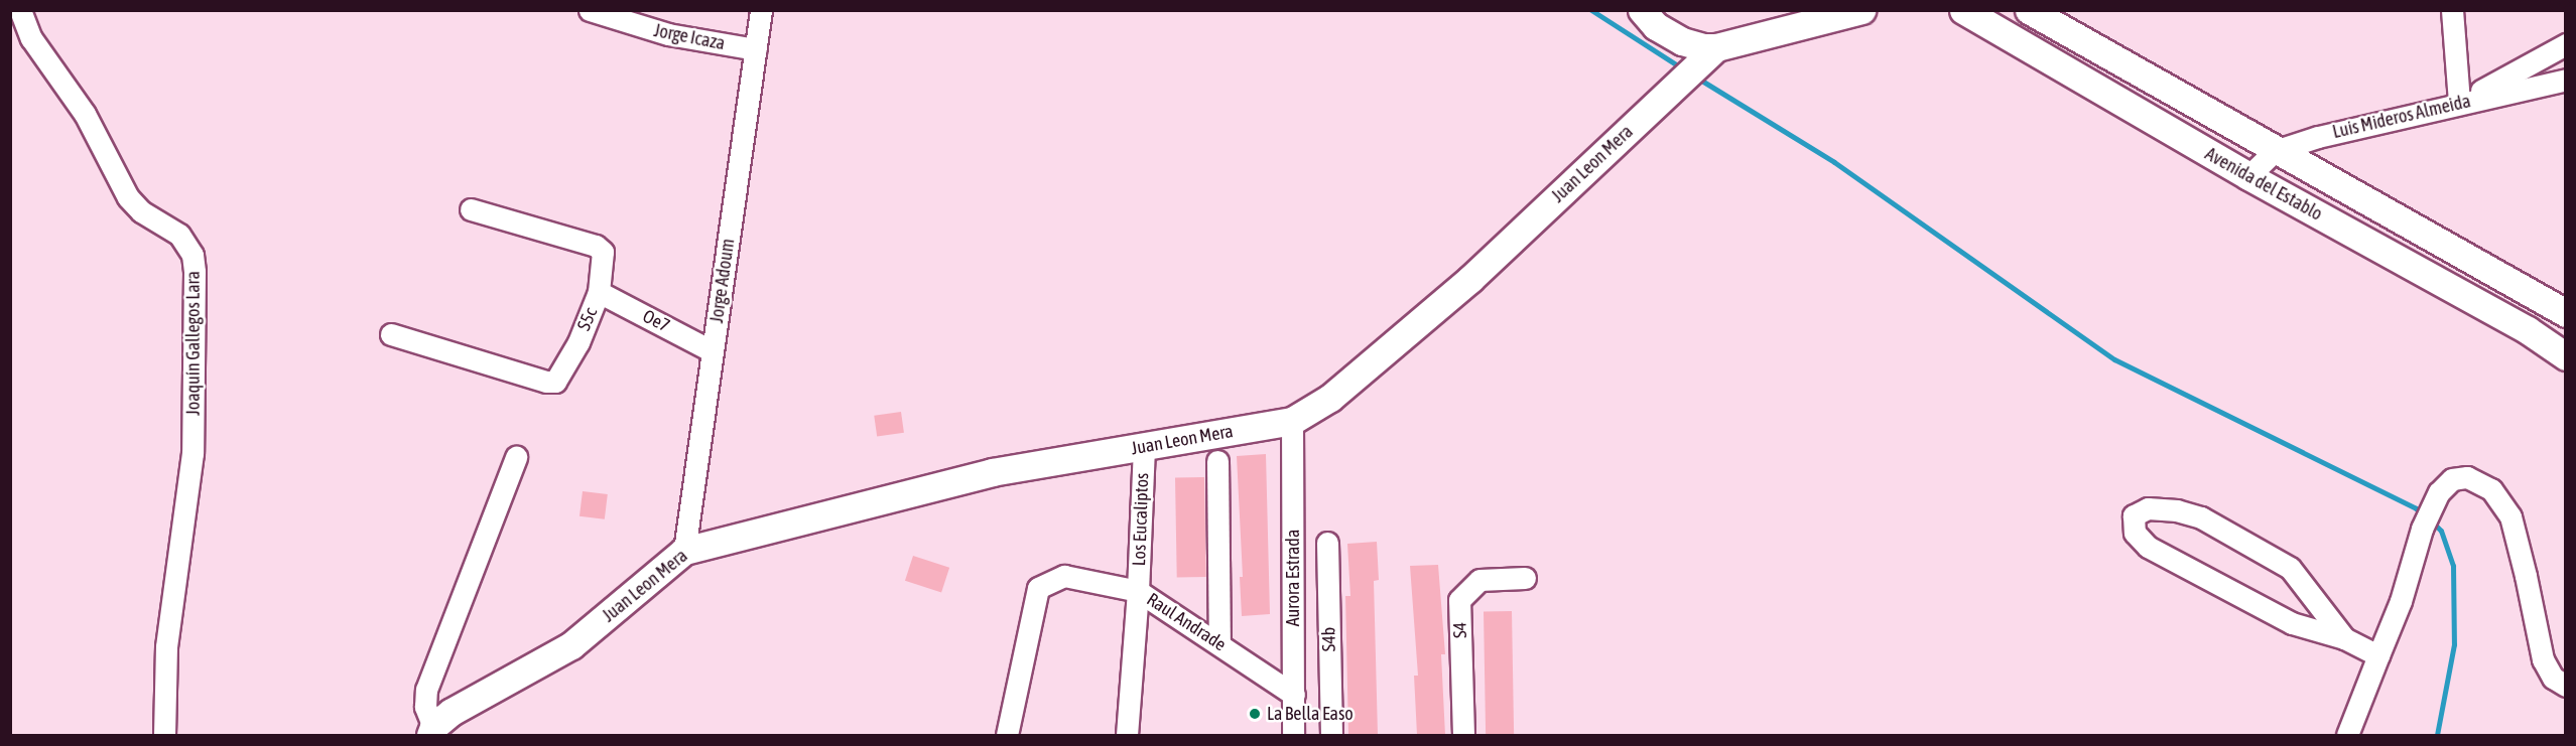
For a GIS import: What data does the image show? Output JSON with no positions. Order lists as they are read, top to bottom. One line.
{"streets":{"street":["Jorge Icaza","Luis Mideros Almeida","Juan Leon Mera","Avenida del Establo","Jorge Adoum","S5c","Oe7","Joaquín Gallegos Lara","Los Eucaliptos","Aurora Estrada","Raul Andrade","S4","S4b"]},"crossings":[["Jorge Icaza","Jorge Adoum"],["Luis Mideros Almeida","Avenida del Establo"],["Juan Leon Mera","Jorge Adoum"],["Juan Leon Mera","Los Eucaliptos"],["Juan Leon Mera","Aurora Estrada"],["Jorge Adoum","Oe7"],["S5c","Oe7"],["Los Eucaliptos","Raul Andrade"],["Aurora Estrada","Raul Andrade"]],"places":["La Bella Easo"]}
